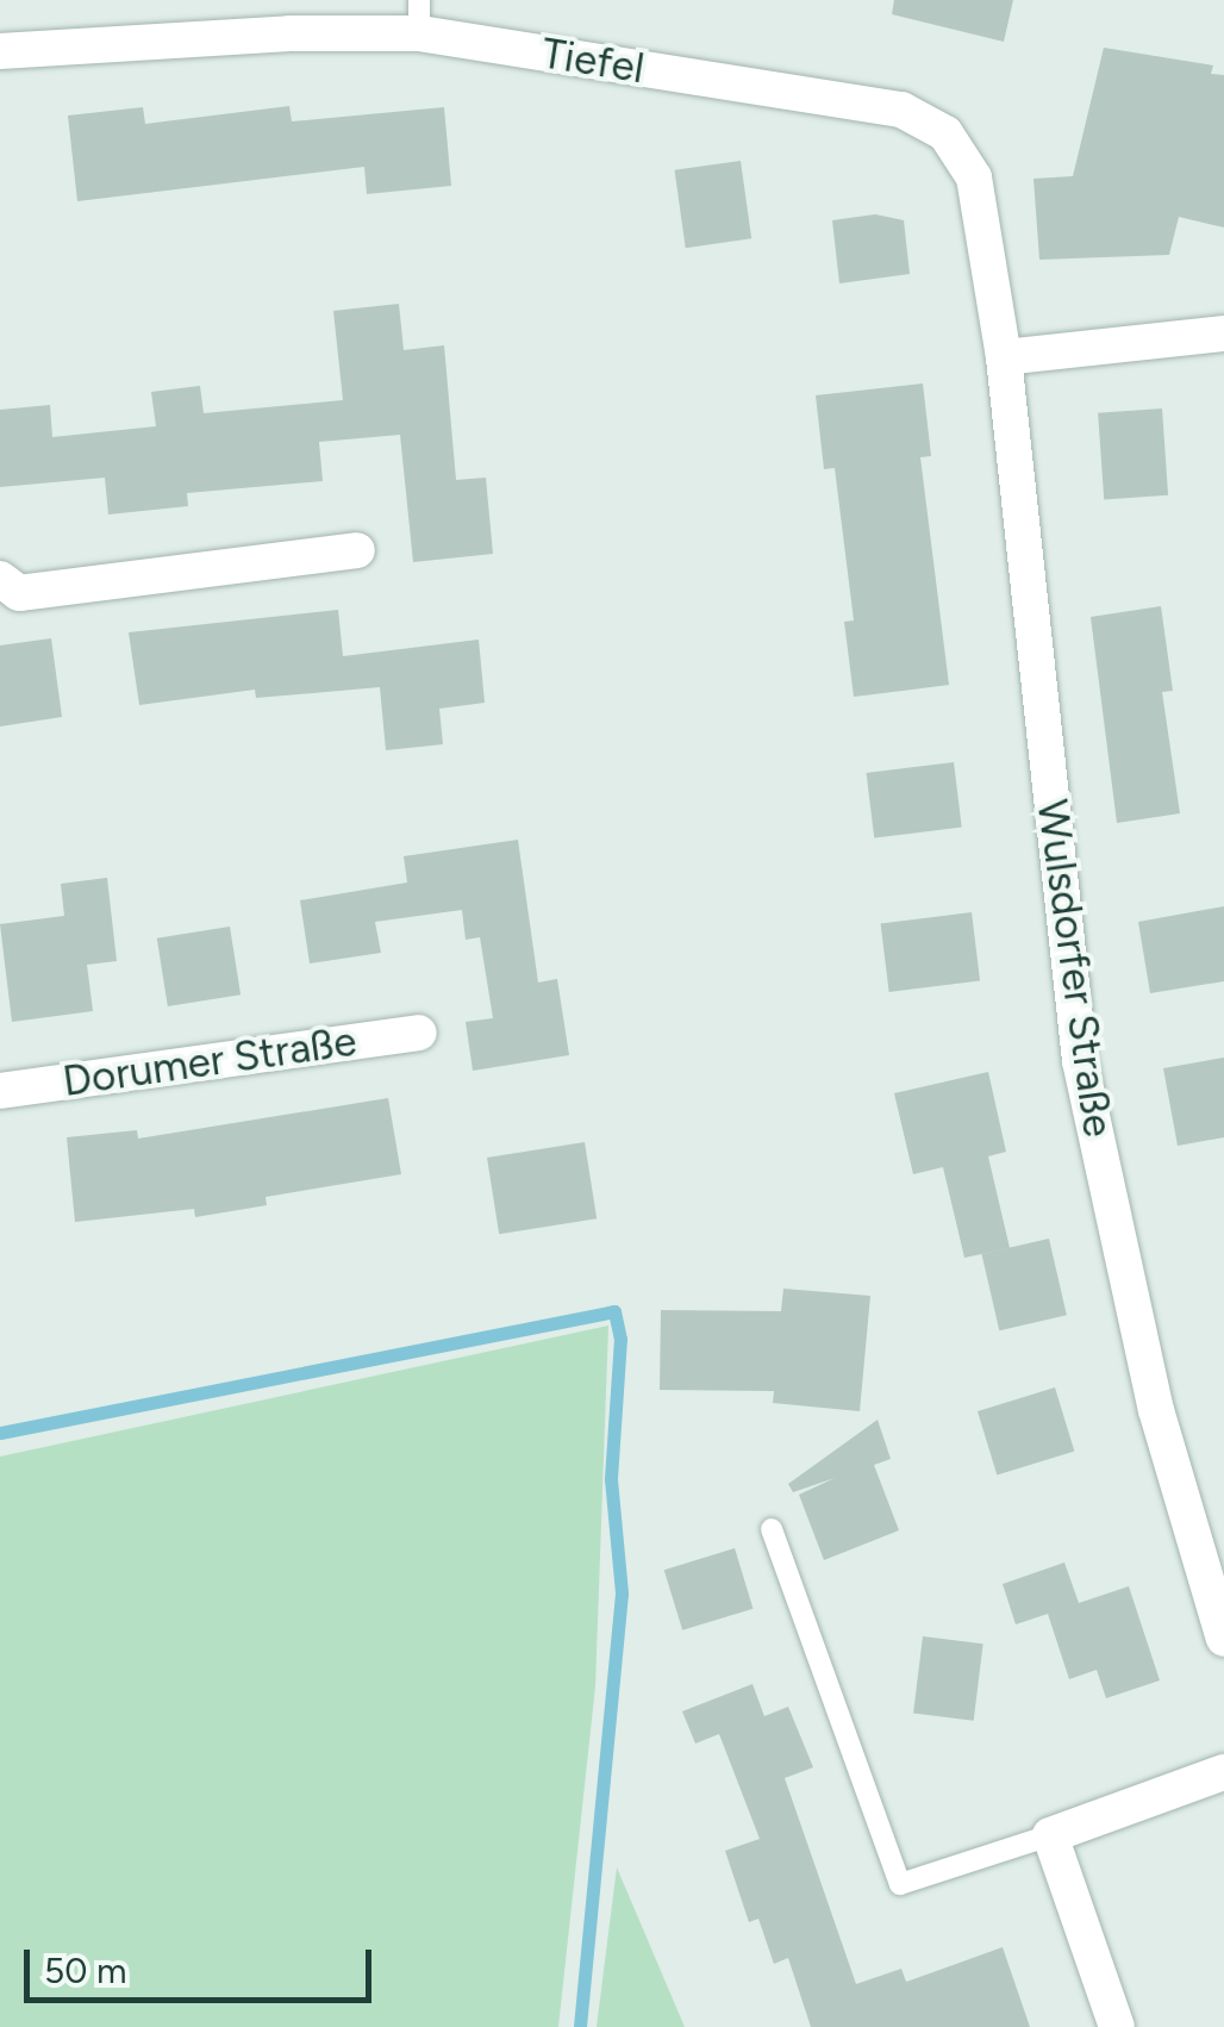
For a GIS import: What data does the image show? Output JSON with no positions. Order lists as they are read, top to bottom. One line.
{"streets":{"street":["Tiefel","Wulsdorfer Straße","Dorumer Straße"]},"crossings":[["Tiefel","Wulsdorfer Straße"]],"scale_bar":"50 m"}
